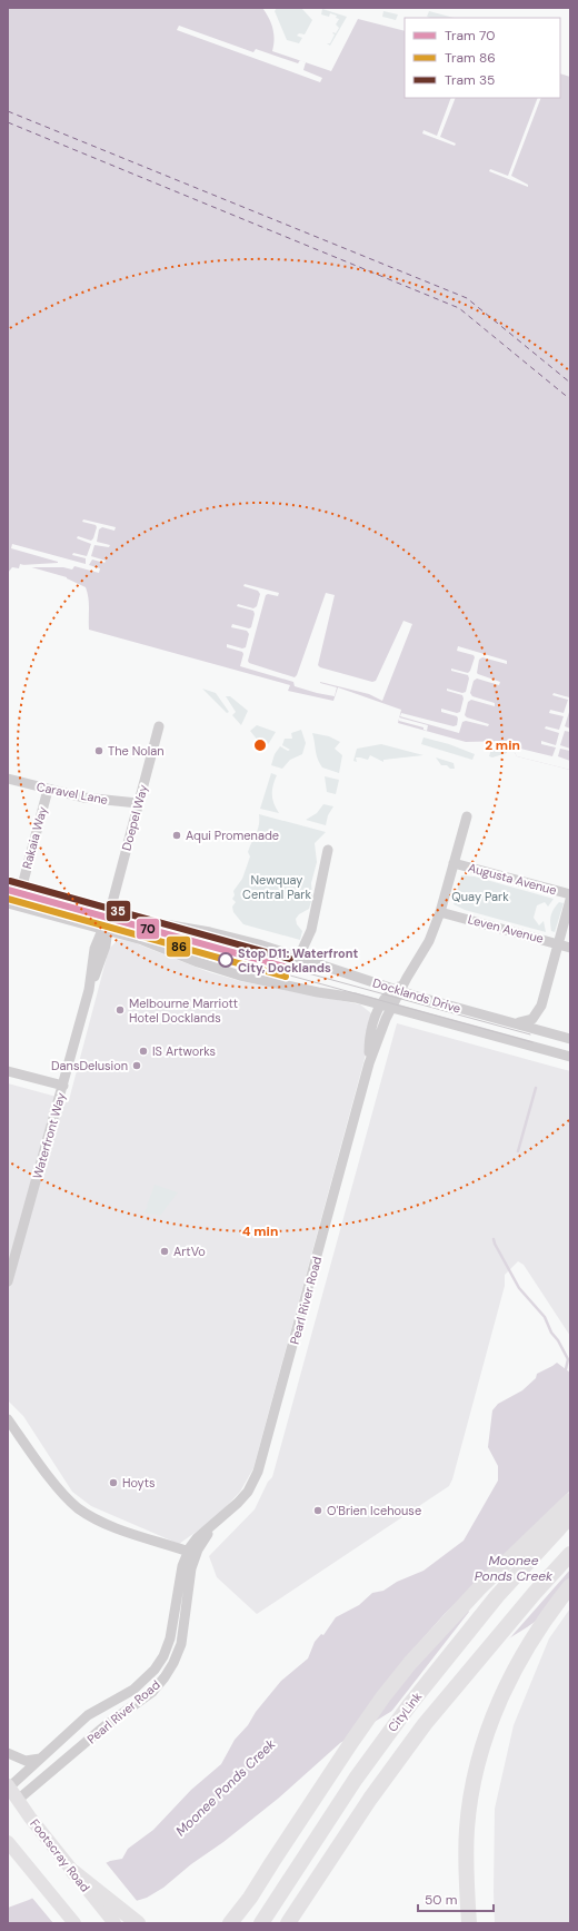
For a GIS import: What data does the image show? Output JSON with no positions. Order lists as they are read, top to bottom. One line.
{"streets":{"highway":["CityLink"],"main road":["Footscray Road"],"street":["Caravel Lane","Doepel Way","Rakaia Way","Augusta Avenue","Leven Avenue","Docklands Drive","Waterfront Way","Pearl River Road"]},"crossings":[["Caravel Lane","Doepel Way"],["Caravel Lane","Rakaia Way"],["Doepel Way","Docklands Drive"],["Doepel Way","Waterfront Way"],["Rakaia Way","Docklands Drive"],["Augusta Avenue","Pearl River Road"],["Leven Avenue","Pearl River Road"],["Docklands Drive","Waterfront Way"],["Docklands Drive","Pearl River Road"],["Pearl River Road","Footscray Road"]],"water":["Moonee Ponds Creek"],"parks":["Newquay Central Park","Quay Park"],"places":["The Nolan","Aqui Promenade","Stop D11: Waterfront City, Docklands","Melbourne Marriott Hotel Docklands","IS Artworks","DansDelusion","ArtVo","Hoyts","O'Brien Icehouse"],"lines":["tram line 35","tram line 70","tram line 86"],"legend":["Tram 70","Tram 86","Tram 35"],"scale_bar":"50 m","rings":["2 min","4 min"]}
